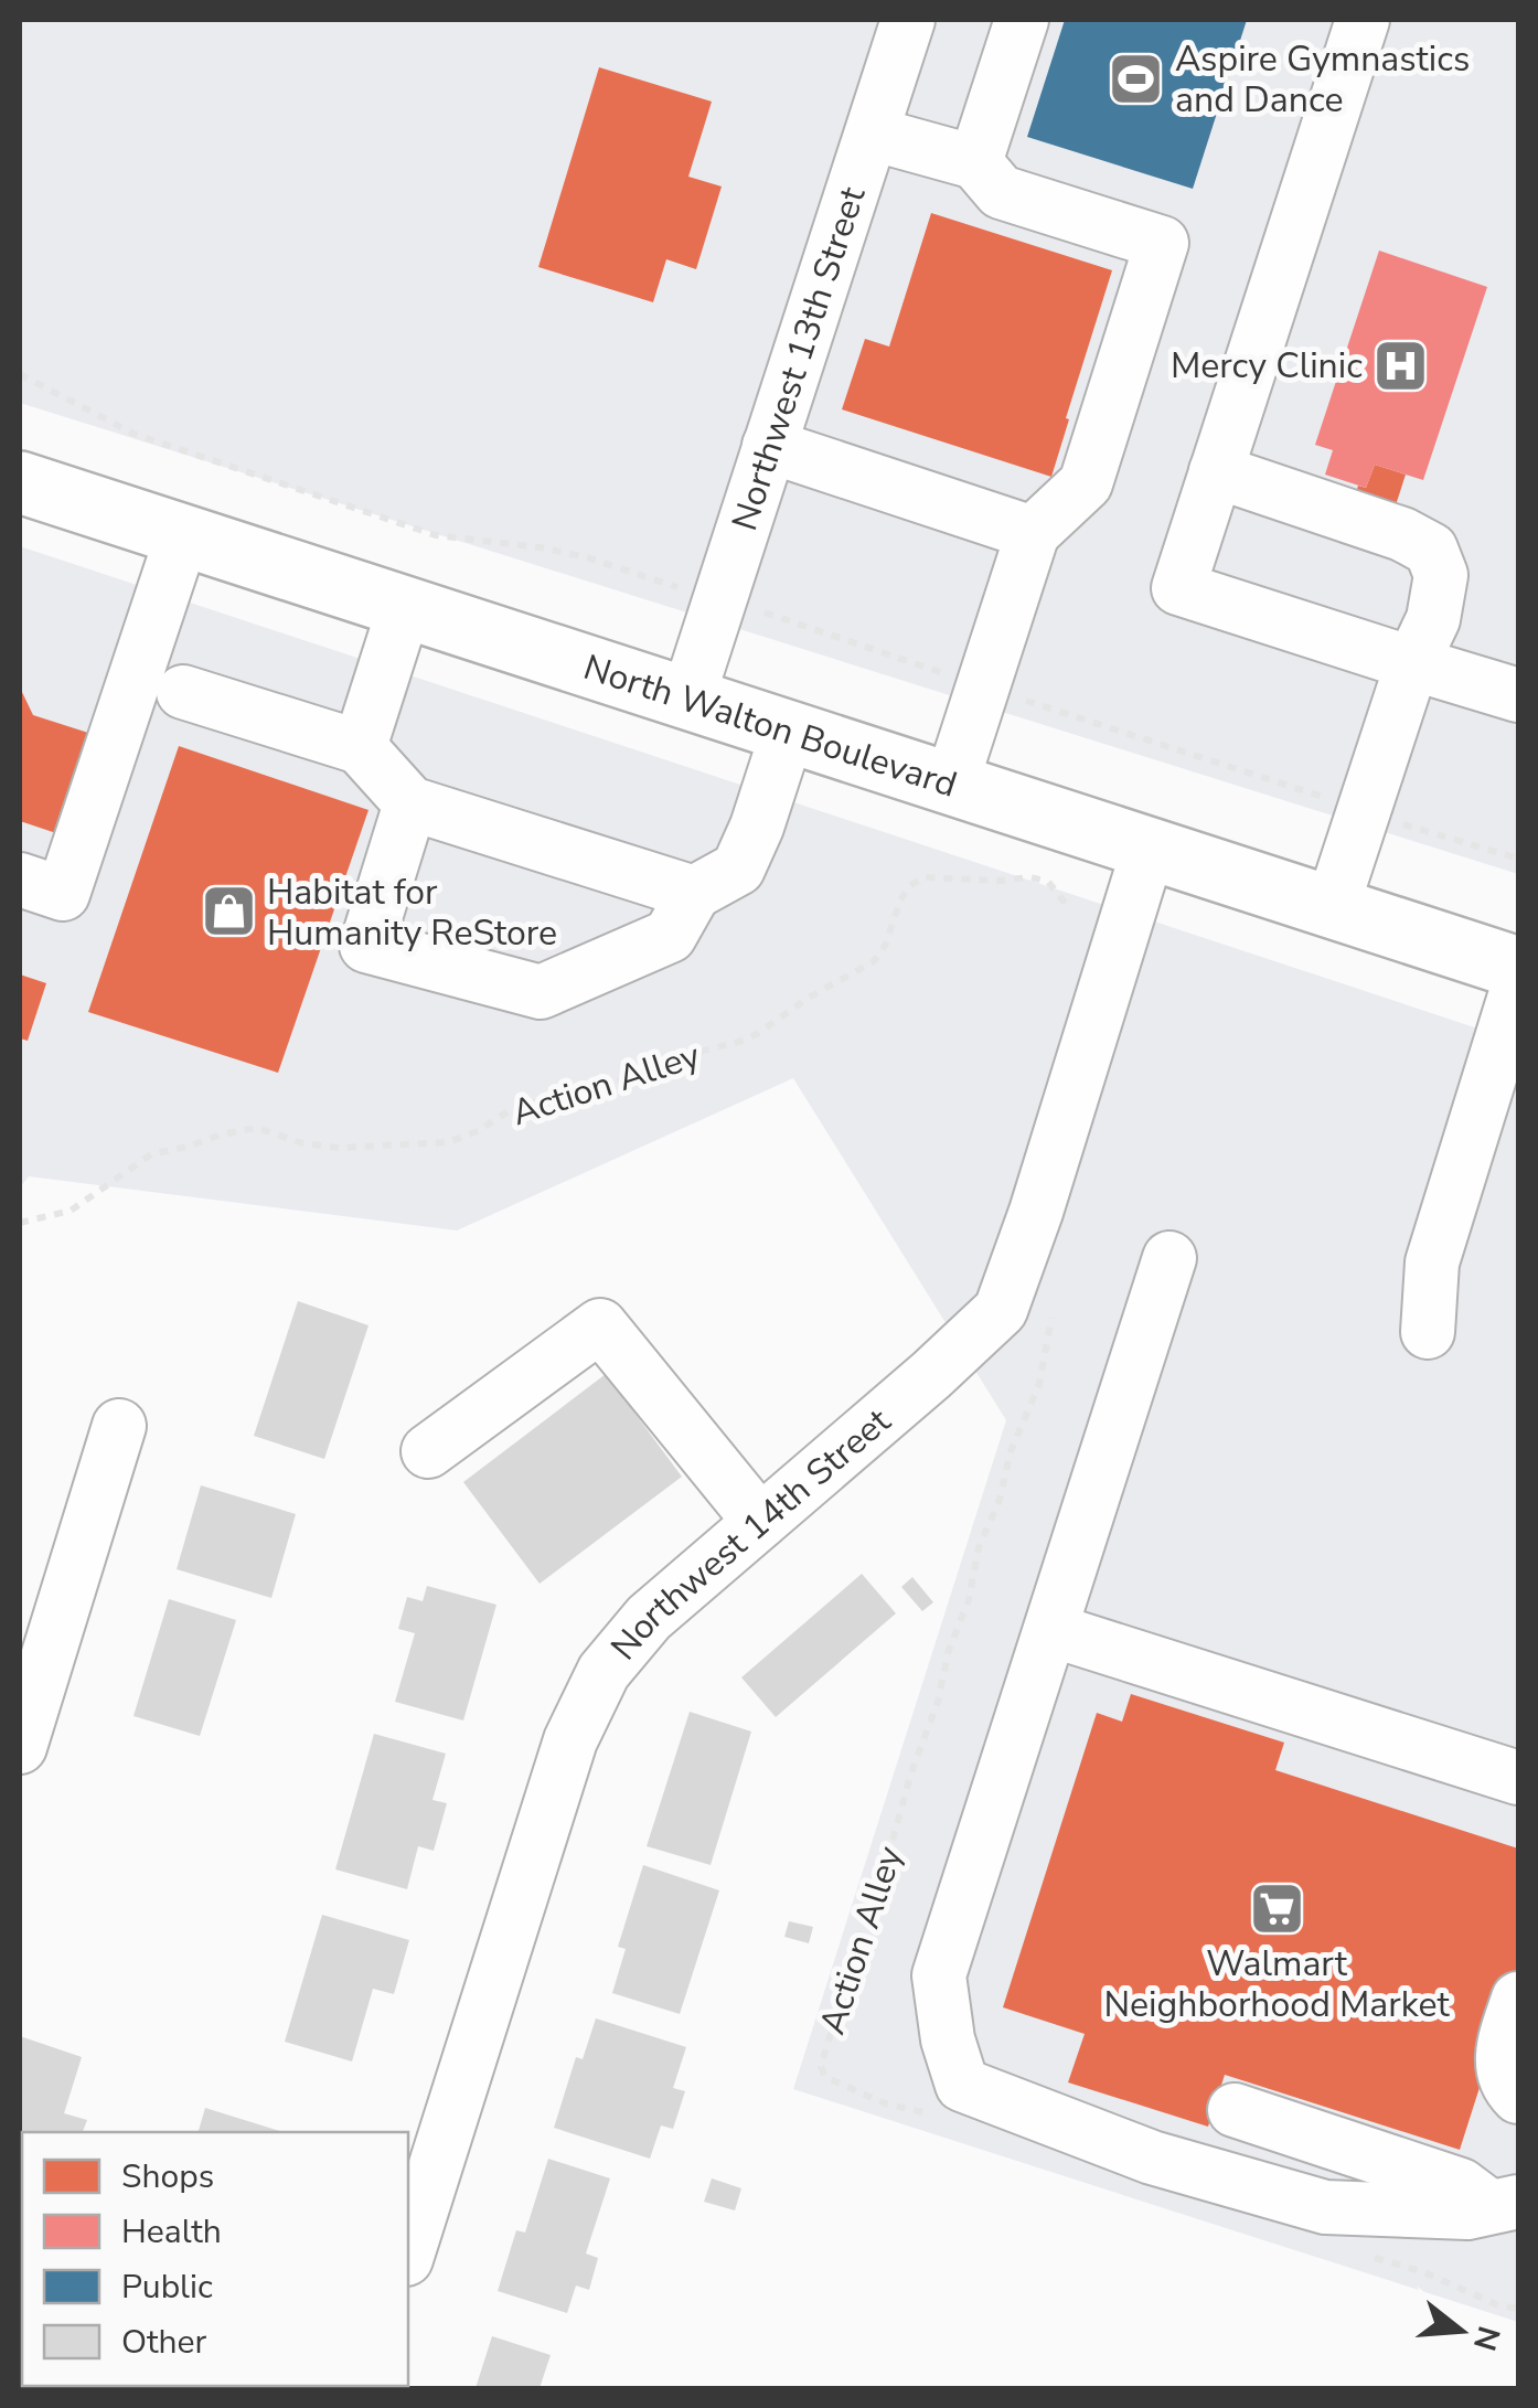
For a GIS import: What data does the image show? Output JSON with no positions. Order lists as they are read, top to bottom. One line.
{"streets":{"main road":["North Walton Boulevard"],"street":["Northwest 13th Street","Northwest 14th Street"],"path":["Action Alley"]},"crossings":[["Northwest 13th Street","North Walton Boulevard"],["North Walton Boulevard","Northwest 14th Street"]],"places":{"sports":["Aspire Gymnastics and Dance"],"hospital":["Mercy Clinic"],"shop":["Habitat for Humanity ReStore"],"supermarket":["Walmart Neighborhood Market"]},"legend":["Shops","Health","Public","Other"],"north":"right"}
